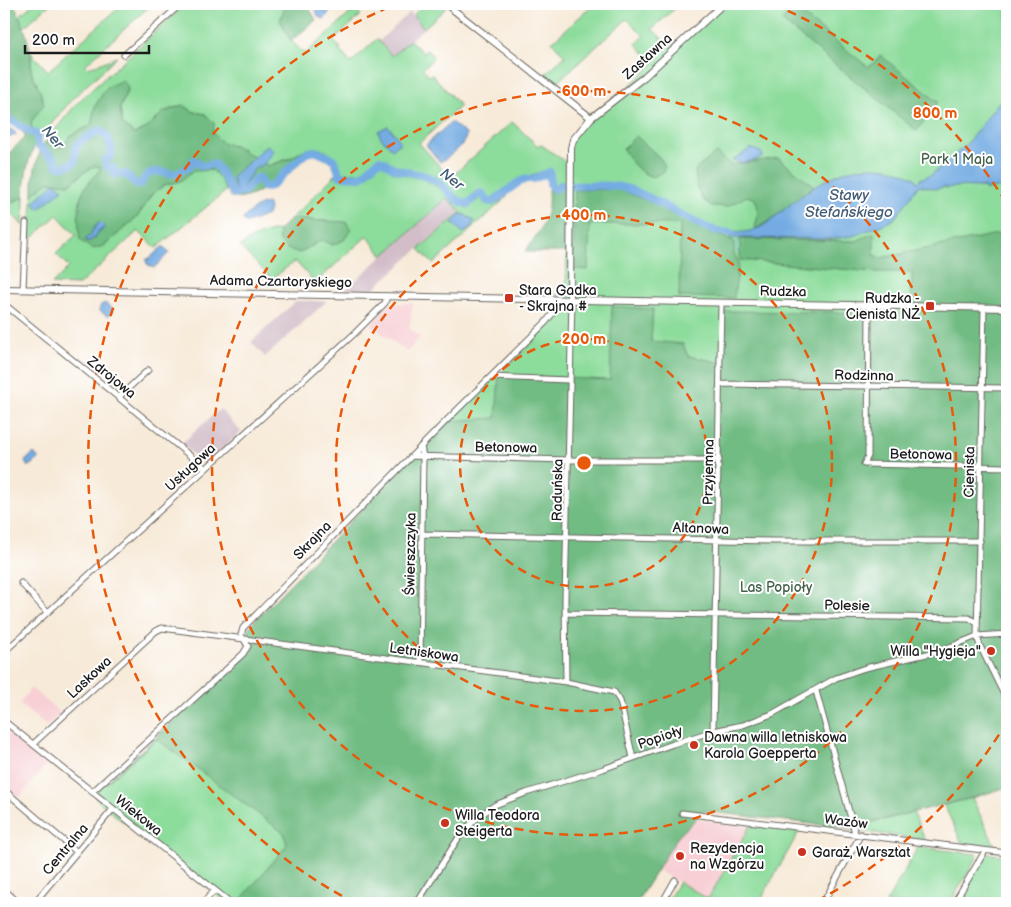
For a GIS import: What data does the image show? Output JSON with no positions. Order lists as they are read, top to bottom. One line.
{"streets":{"street":["Zastawna","Adama Czartoryskiego","Rudzka","Rodzinna","Zdrojowa","Betonowa","Usługowa","Przyjemna","Cienista","Raduńska","Altanowa","Skrajna","Świerszczyka","Polesie","Letniskowa","Laskowa","Popioły","Wiekowa","Wazów","Centralna"]},"crossings":[["Zastawna","Rudzka"],["Zastawna","Raduńska"],["Adama Czartoryskiego","Rudzka"],["Adama Czartoryskiego","Usługowa"],["Adama Czartoryskiego","Skrajna"],["Rudzka","Przyjemna"],["Rudzka","Cienista"],["Rudzka","Raduńska"],["Rudzka","Skrajna"],["Rodzinna","Betonowa"],["Rodzinna","Przyjemna"],["Rodzinna","Cienista"],["Zdrojowa","Usługowa"],["Betonowa","Przyjemna"],["Betonowa","Cienista"],["Betonowa","Raduńska"],["Betonowa","Skrajna"],["Betonowa","Świerszczyka"],["Przyjemna","Altanowa"],["Przyjemna","Polesie"],["Przyjemna","Popioły"],["Cienista","Altanowa"],["Cienista","Polesie"],["Cienista","Popioły"],["Raduńska","Altanowa"],["Raduńska","Polesie"],["Raduńska","Letniskowa"],["Altanowa","Świerszczyka"],["Skrajna","Świerszczyka"],["Skrajna","Letniskowa"],["Skrajna","Wiekowa"],["Świerszczyka","Letniskowa"],["Letniskowa","Laskowa"],["Letniskowa","Popioły"],["Laskowa","Wiekowa"],["Wiekowa","Centralna"]],"water":["Ner","Stawy Stefańskiego"],"parks":["Park 1 Maja","Las Popioły"],"places":{"transit":["Stara Gadka - Skrajna #","Rudzka - Cienista NŻ"],"other":["Willa \"Hygieja\"","Dawna willa letniskowa Karola Goepperta","Willa Teodora Steigerta","Garaż, Warsztat","Rezydencja na Wzgórzu"]},"scale_bar":"200 m","rings":["600 m","800 m","400 m","200 m"]}
